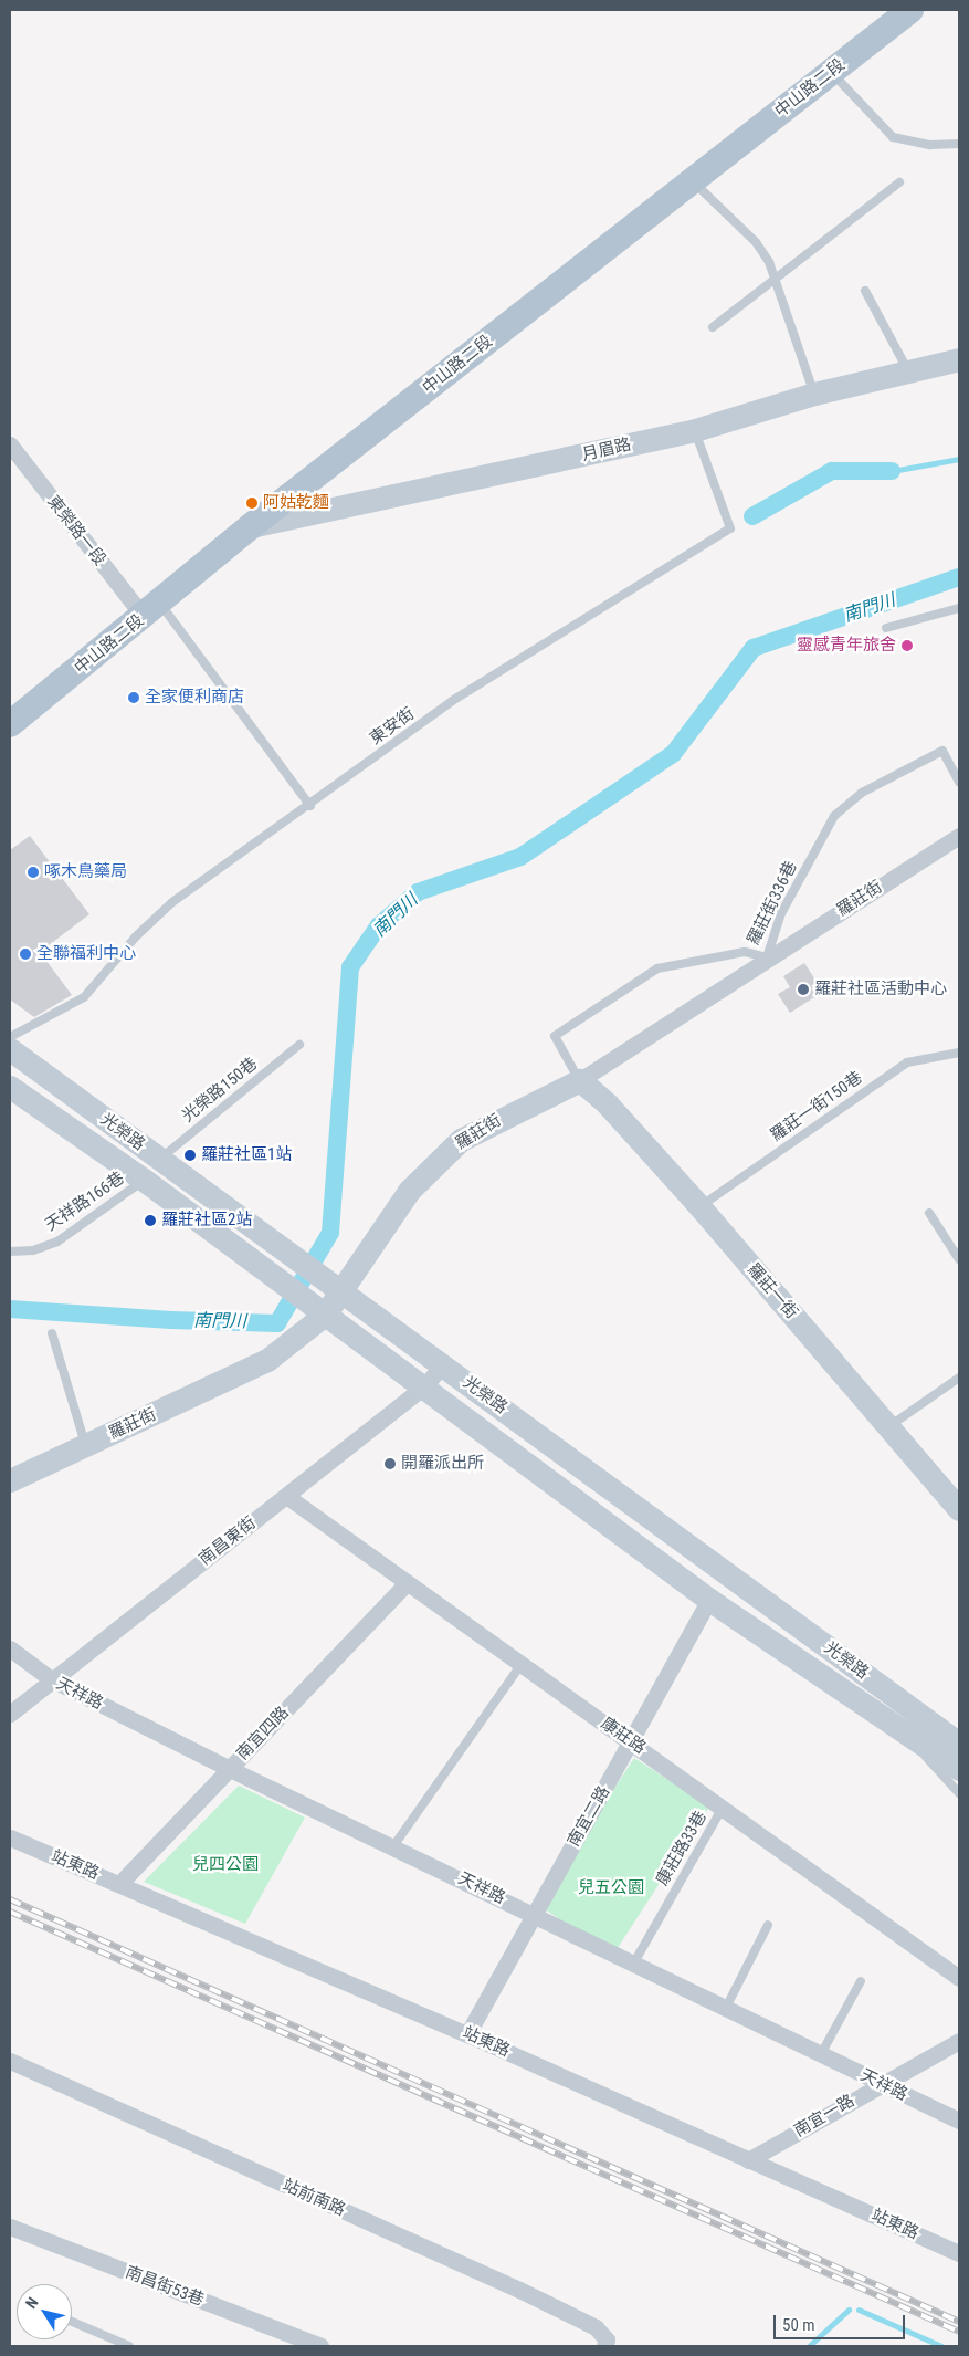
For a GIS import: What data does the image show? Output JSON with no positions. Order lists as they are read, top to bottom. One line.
{"streets":{"main road":["中山路二段"],"street":["月眉路","東榮路一段","羅莊街","光榮路","羅莊一街","南昌東街","天祥路","南宜四路","康莊路","南宜二路","站東路","南宜一路","站前南路","南昌街53巷"],"lane":["東安街","羅莊街336巷","光榮路150巷","羅莊一街150巷","天祥路166巷","康莊路33巷"]},"crossings":[["中山路二段","月眉路"],["中山路二段","東榮路一段"],["月眉路","東安街"],["羅莊街","羅莊街336巷"],["羅莊街","光榮路"],["羅莊街","羅莊一街"],["羅莊街336巷","羅莊一街"],["光榮路150巷","光榮路"],["羅莊一街150巷","羅莊一街"],["光榮路","天祥路166巷"],["光榮路","南昌東街"],["光榮路","南宜二路"],["南昌東街","天祥路"],["南昌東街","康莊路"],["天祥路","南宜四路"],["天祥路","南宜二路"],["天祥路","康莊路33巷"],["天祥路","南宜一路"],["南宜四路","康莊路"],["南宜四路","站東路"],["康莊路","南宜二路"],["康莊路","康莊路33巷"],["南宜二路","站東路"],["站東路","南宜一路"]],"water":["南門川"],"parks":["兒四公園","兒五公園"],"places":["阿姑乾麵","靈感青年旅舍","全家便利商店","啄木鳥藥局","全聯福利中心","羅莊社區活動中心","羅莊社區1站","羅莊社區2站","開羅派出所"],"scale_bar":"50 m","north":"top left"}
